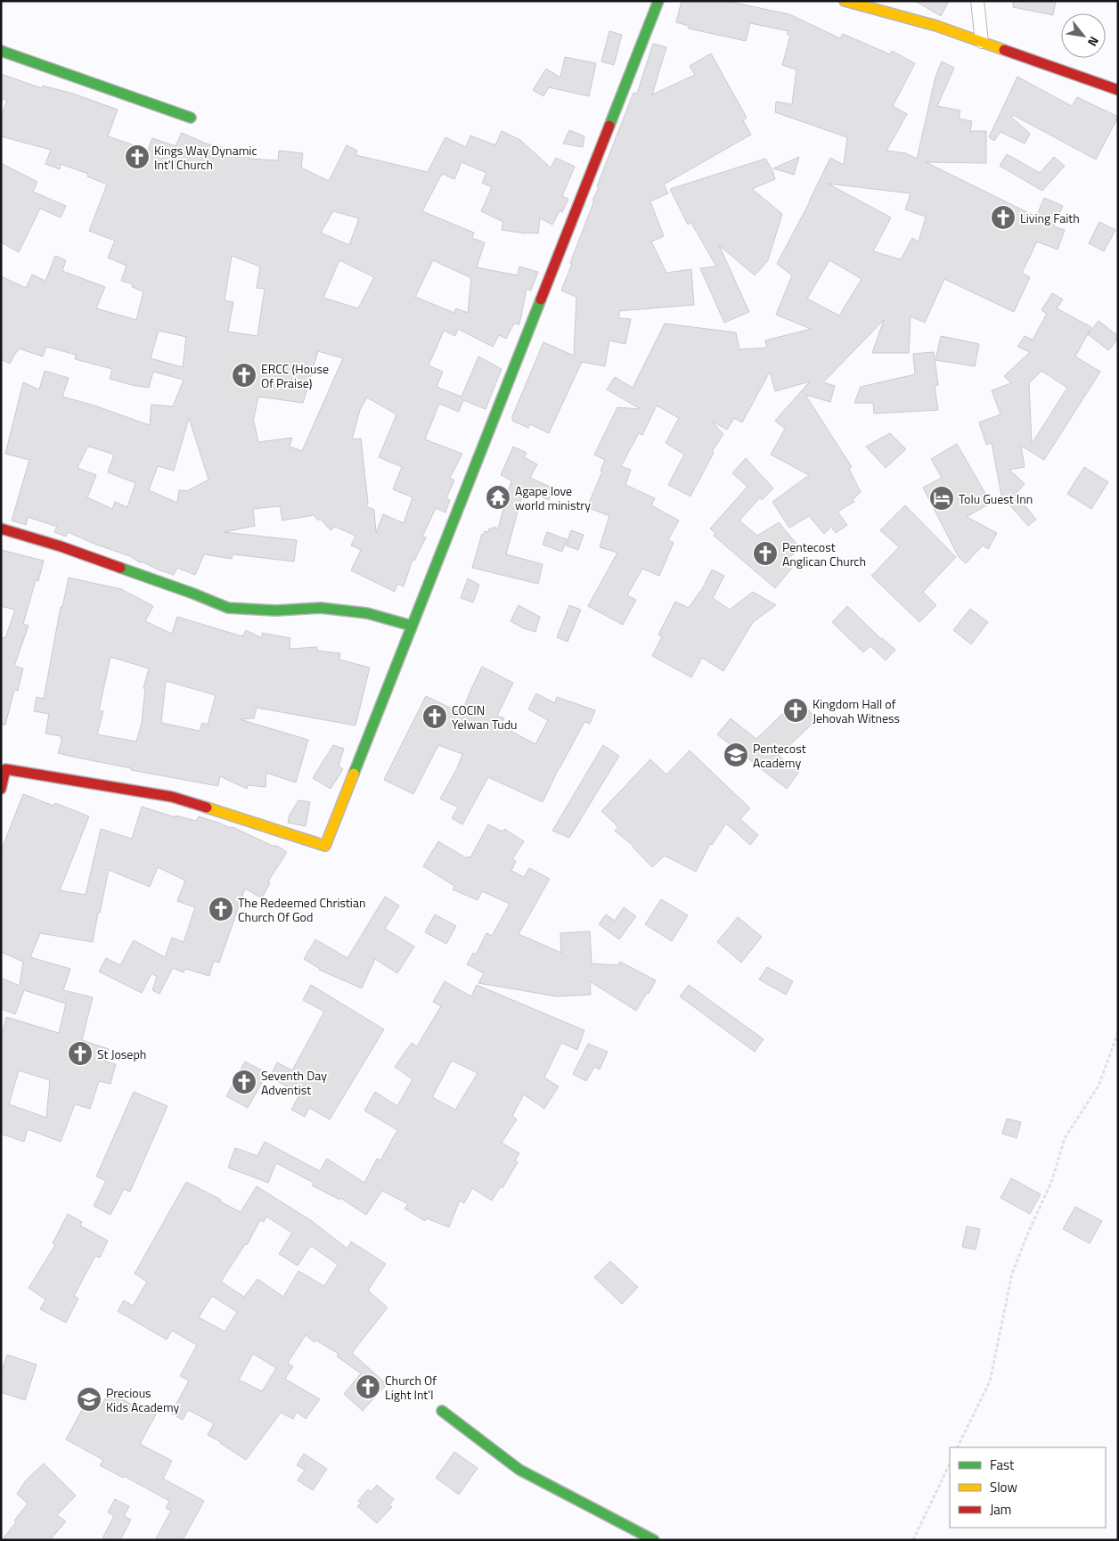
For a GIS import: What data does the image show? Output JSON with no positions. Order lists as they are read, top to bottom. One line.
{"places":{"church":["Kings Way Dynamic Int'l Church","Living Faith","ERCC (House Of Praise)","Pentecost Anglican Church","Kingdom Hall of Jehovah Witness","COCIN Yelwan Tudu","The Redeemed Christian Church Of God","St Joseph","Seventh Day Adventist","Church Of Light Int'l"],"temple":["Agape love world ministry"],"hotel":["Tolu Guest Inn"],"school or university":["Pentecost Academy","Precious Kids Academy"]},"legend":["Fast","Slow","Jam"],"north":"bottom right"}
